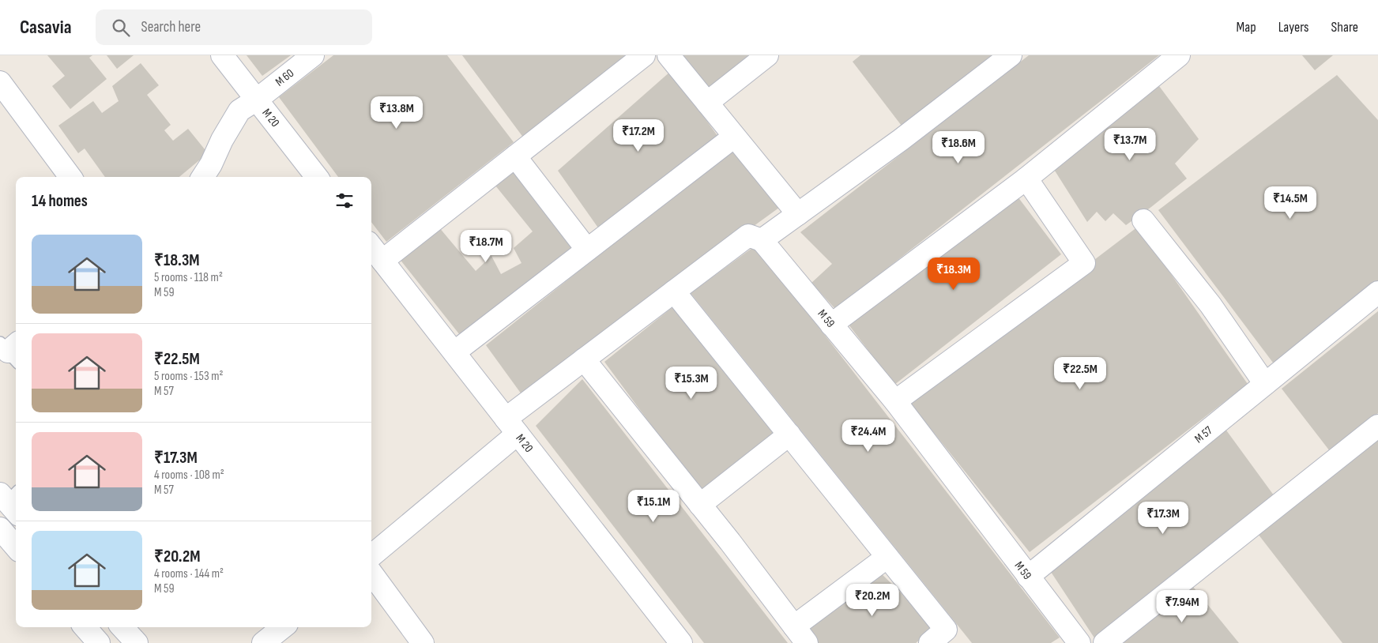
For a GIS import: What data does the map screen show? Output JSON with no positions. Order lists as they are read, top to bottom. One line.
{"streets":{"street":["M 60","M 20","M 59","M 57"]},"crossings":[["M 60","M 20"],["M 59","M 57"]],"page":{"header":"Casavia","search":"Search here","nav":["Map","Layers","Share"],"price":["₹13.8M","₹17.2M","₹13.7M","₹18.6M","₹14.5M","₹18.7M","₹18.3M","₹22.5M","₹15.3M","₹24.4M","₹15.1M","₹17.3M","₹20.2M","₹7.94M"],"heading":"14 homes","list":[{"name":"₹18.3M","note":"5 rooms · 118 m² · M 59"},{"name":"₹22.5M","note":"5 rooms · 153 m² · M 57"},{"name":"₹17.3M","note":"4 rooms · 108 m² · M 57"},{"name":"₹20.2M","note":"4 rooms · 144 m² · M 59"}]}}
